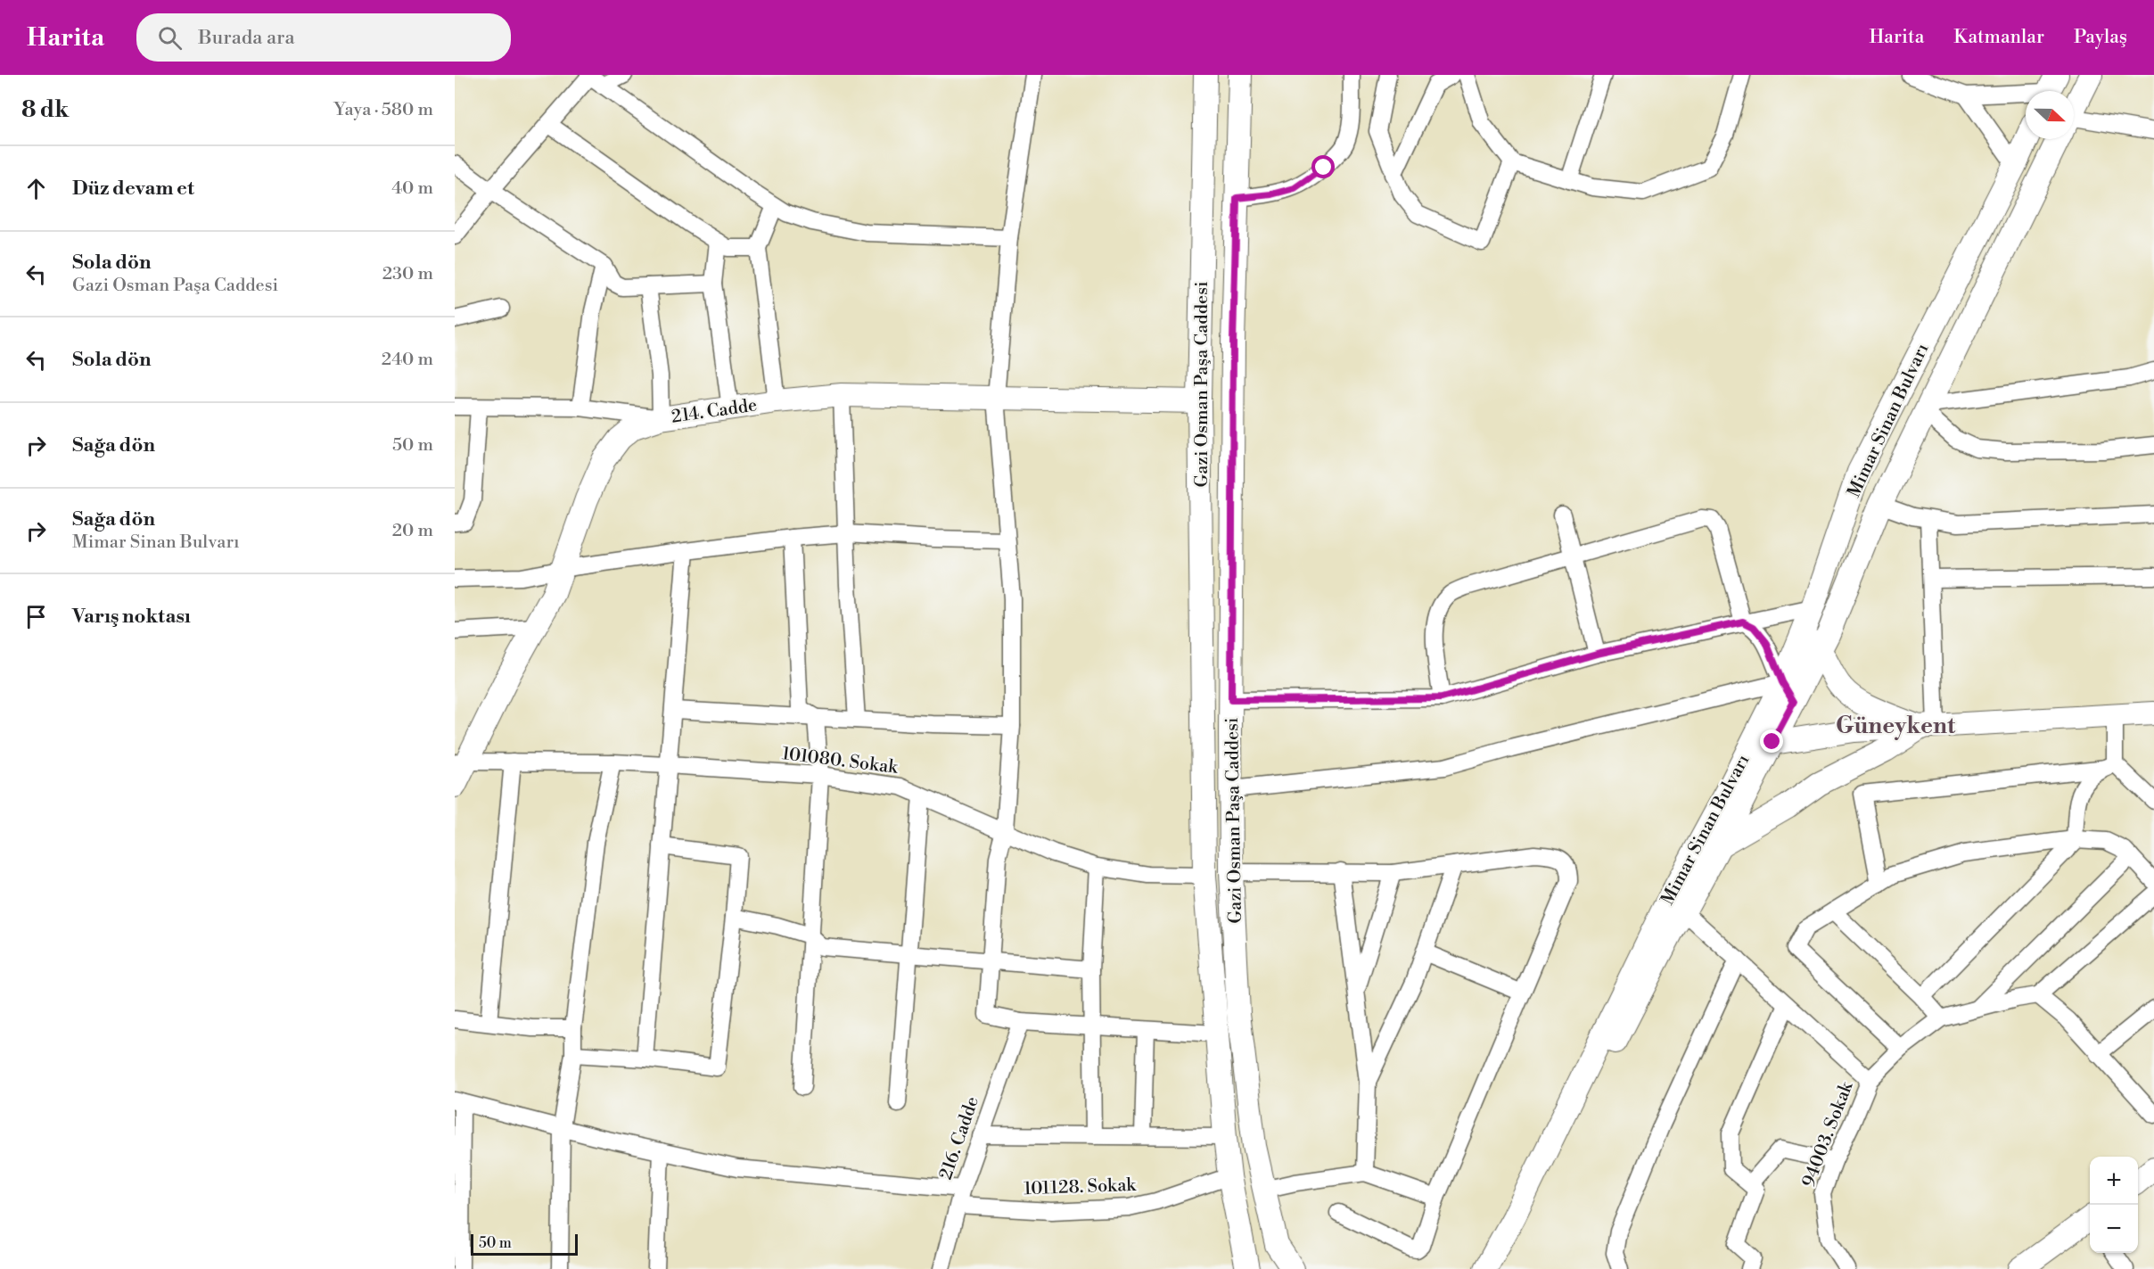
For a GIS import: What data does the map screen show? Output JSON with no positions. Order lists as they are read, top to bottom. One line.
{"streets":{"main road":["Gazi Osman Paşa Caddesi","214. Cadde","Mimar Sinan Bulvarı"],"street":["101080. Sokak","94003. Sokak","216. Cadde","101128. Sokak"]},"crossings":[["Gazi Osman Paşa Caddesi","214. Cadde"],["Gazi Osman Paşa Caddesi","101080. Sokak"],["Gazi Osman Paşa Caddesi","101128. Sokak"],["214. Cadde","101080. Sokak"],["216. Cadde","101128. Sokak"]],"districts":["Güneykent"],"scale_bar":"50 m","north":"right","page":{"header":"Harita","search":"Burada ara","nav":["Harita","Katmanlar","Paylaş"],"heading":["8 dk","Yaya · 580 m"],"list":[["Düz devam et","40 m"],["Sola dön","Gazi Osman Paşa Caddesi","230 m"],["Sola dön","240 m"],["Sağa dön","50 m"],["Sağa dön","Mimar Sinan Bulvarı","20 m"],"Varış noktası"],"map_buttons":["+","−"],"scale":"50 m"}}
